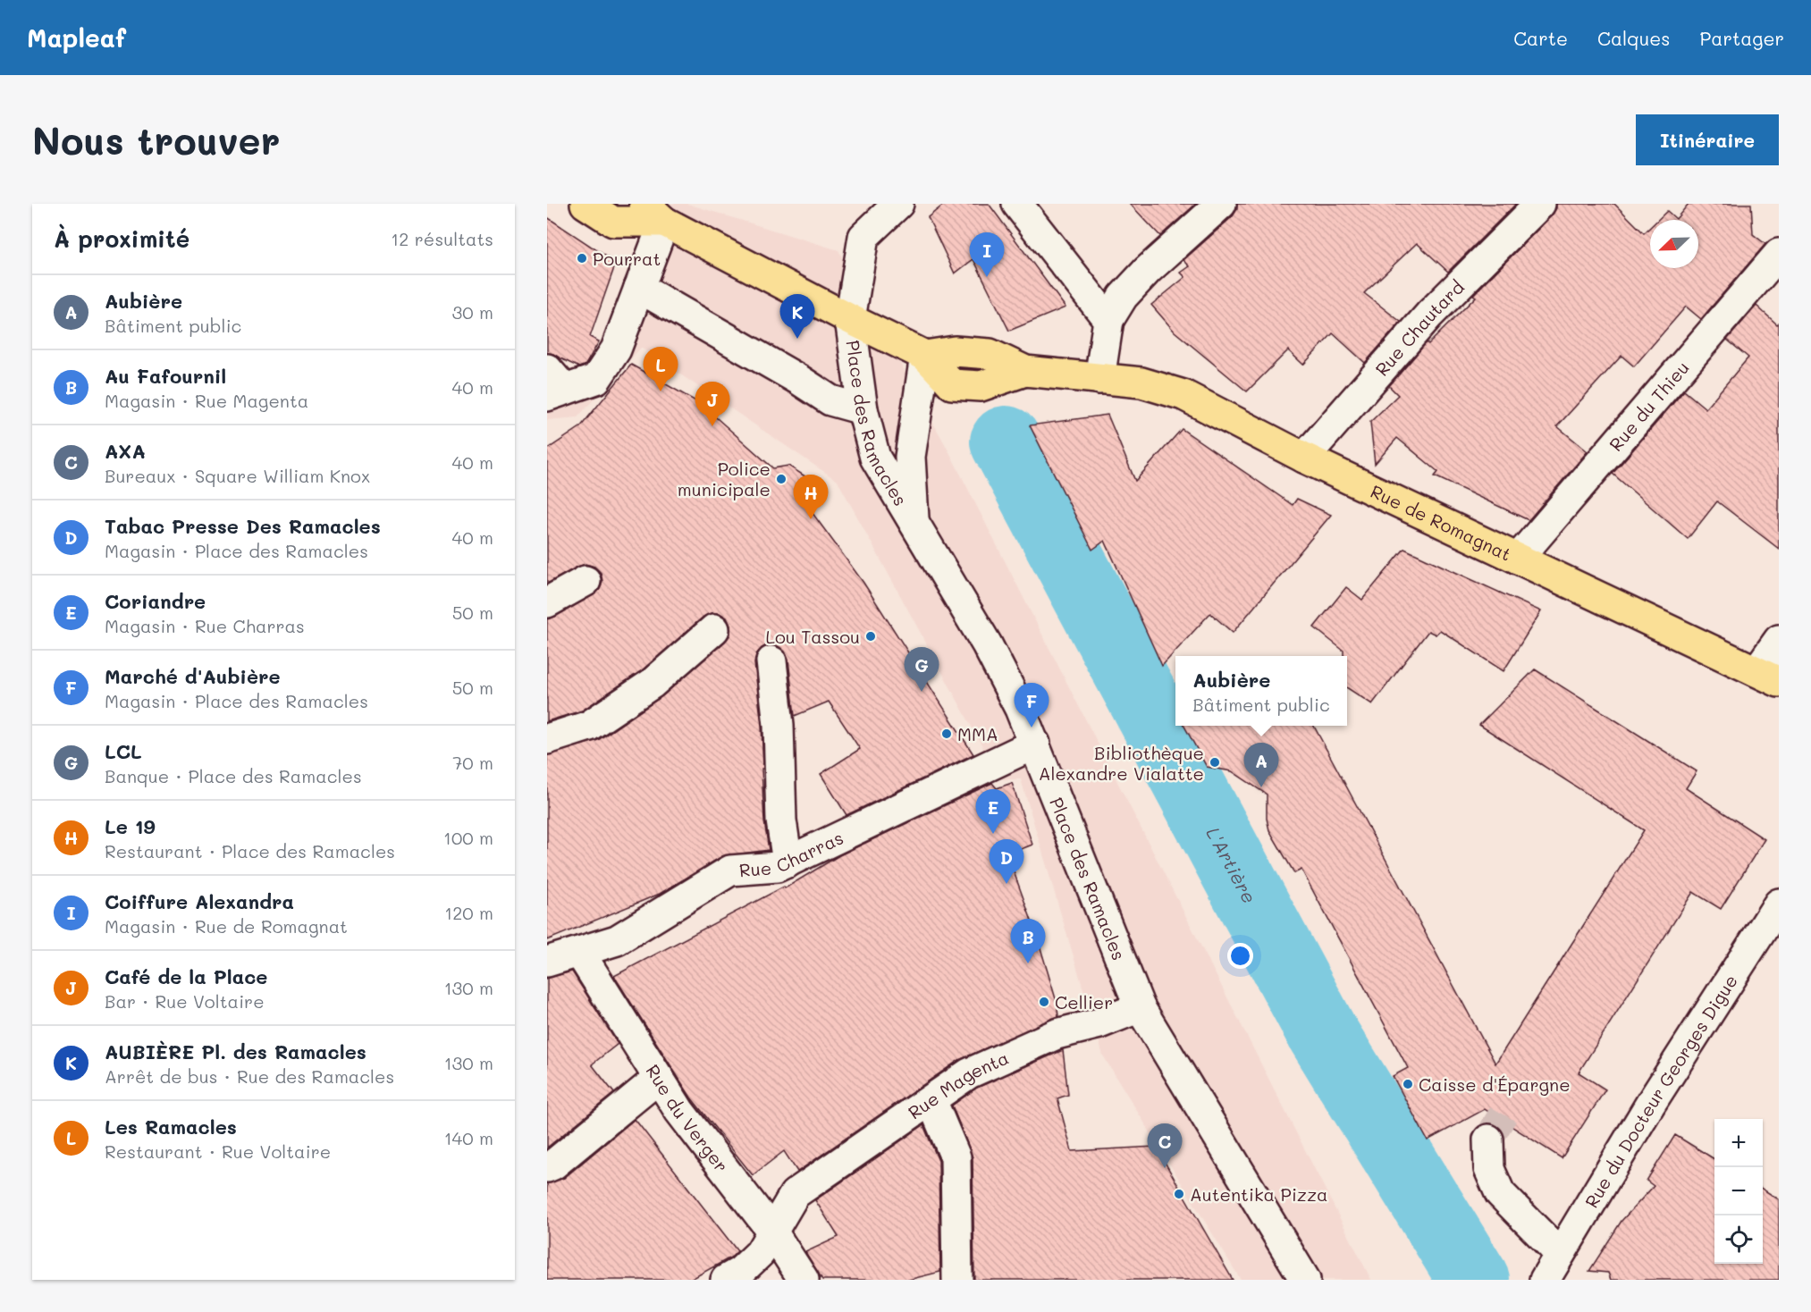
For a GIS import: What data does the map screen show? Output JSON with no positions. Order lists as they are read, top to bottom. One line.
{"streets":{"main road":["Rue de Romagnat"],"street":["Rue Chautard","Rue du Thieu","Place des Ramacles","Rue Charras","Rue Magenta","Rue du Docteur Georges Digue","Rue du Verger"]},"crossings":[["Rue Chautard","Rue de Romagnat"],["Rue du Thieu","Rue de Romagnat"],["Place des Ramacles","Rue de Romagnat"],["Place des Ramacles","Rue Charras"],["Place des Ramacles","Rue Magenta"],["Rue Charras","Rue du Verger"],["Rue Magenta","Rue du Verger"]],"water":["L'Artière"],"places":["Pourrat","Police municipale","Lou Tassou","MMA","Bibliothèque Alexandre Vialatte","Cellier","Caisse d'Épargne","Autentika Pizza"],"north":"bottom left","page":{"header":"Mapleaf","nav":["Carte","Calques","Partager"],"buttons":"Itinéraire","title":"Nous trouver","heading":["À proximité","12 résultats"],"pins":["I","K","L","J","H","G","F","A","E","D","B","C"],"list":[{"mark":"A","name":"Aubière","note":"Bâtiment public","value":"30 m"},{"mark":"B","name":"Au Fafournil","note":"Magasin · Rue Magenta","value":"40 m"},{"mark":"C","name":"AXA","note":"Bureaux · Square William Knox","value":"40 m"},{"mark":"D","name":"Tabac Presse Des Ramacles","note":"Magasin · Place des Ramacles","value":"40 m"},{"mark":"E","name":"Coriandre","note":"Magasin · Rue Charras","value":"50 m"},{"mark":"F","name":"Marché d'Aubière","note":"Magasin · Place des Ramacles","value":"50 m"},{"mark":"G","name":"LCL","note":"Banque · Place des Ramacles","value":"70 m"},{"mark":"H","name":"Le 19","note":"Restaurant · Place des Ramacles","value":"100 m"},{"mark":"I","name":"Coiffure Alexandra","note":"Magasin · Rue de Romagnat","value":"120 m"},{"mark":"J","name":"Café de la Place","note":"Bar · Rue Voltaire","value":"130 m"},{"mark":"K","name":"AUBIÈRE Pl. des Ramacles","note":"Arrêt de bus · Rue des Ramacles","value":"130 m"},{"mark":"L","name":"Les Ramacles","note":"Restaurant · Rue Voltaire","value":"140 m"}],"popup":["Aubière","Bâtiment public"],"map_buttons":["+","−"]}}
